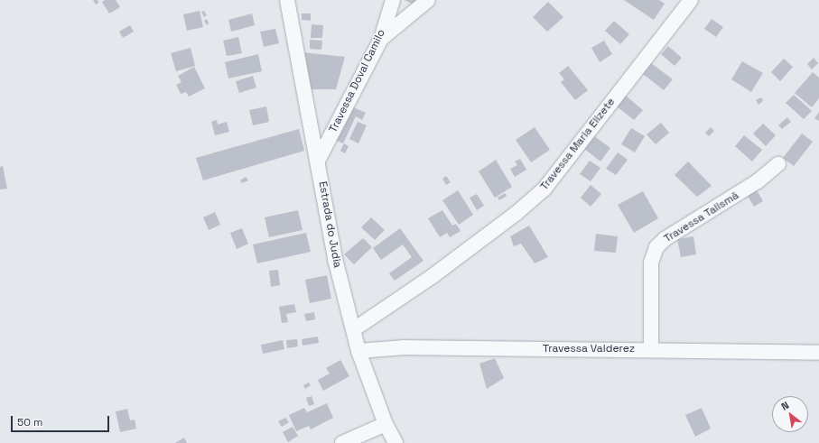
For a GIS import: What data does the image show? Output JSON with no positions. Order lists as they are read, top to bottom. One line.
{"streets":{"street":["Travessa Doval Camilo","Travessa Maria Elizete","Travessa Talismã","Estrada do Judia","Travessa Valderez"]},"crossings":[["Travessa Doval Camilo","Estrada do Judia"],["Travessa Maria Elizete","Estrada do Judia"],["Travessa Talismã","Travessa Valderez"],["Estrada do Judia","Travessa Valderez"]],"scale_bar":"50 m","north":"top left"}
